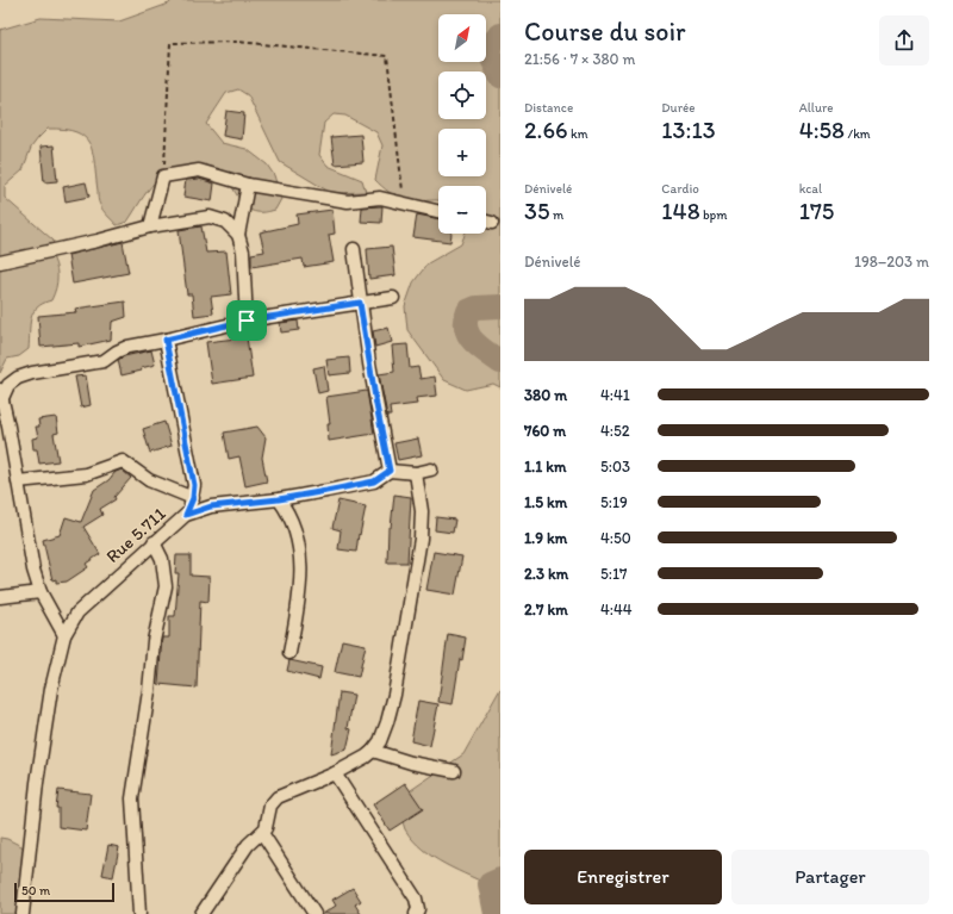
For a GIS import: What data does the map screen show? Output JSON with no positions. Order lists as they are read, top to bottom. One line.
{"streets":{"street":["Rue 5.711"]},"scale_bar":"50 m","north":"top right","page":{"heading":["Course du soir","21:56 · 7 × 380 m"],"map_buttons":["+","−"],"stats":[["Distance","2.66 km"],["Durée","13:13"],["Allure","4:58 /km"],["Dénivelé","35 m"],["Cardio","148 bpm"],["kcal","175"]],"chart":["Dénivelé","198–203 m"],"list":[{"name":"380 m","note":"4:41"},{"name":"760 m","note":"4:52"},{"name":"1.1 km","note":"5:03"},{"name":"1.5 km","note":"5:19"},{"name":"1.9 km","note":"4:50"},{"name":"2.3 km","note":"5:17"},{"name":"2.7 km","note":"4:44"}],"buttons":["Enregistrer","Partager"],"scale":"50 m"}}
